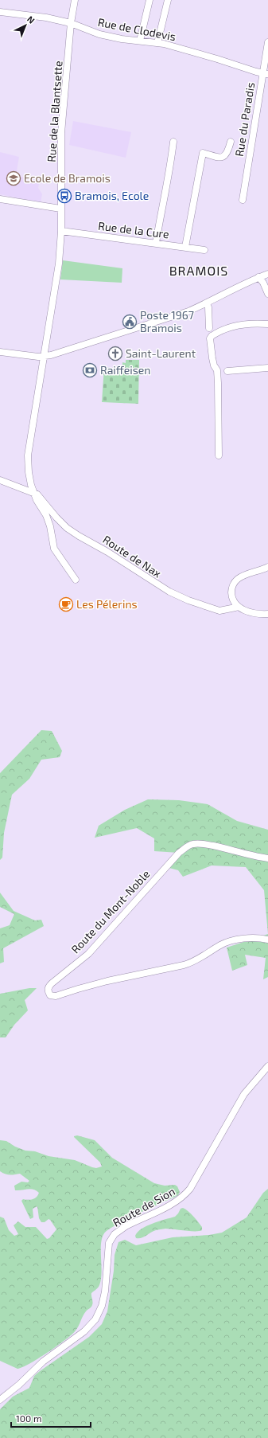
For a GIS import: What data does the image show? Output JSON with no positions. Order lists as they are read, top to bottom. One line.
{"streets":{"street":["Rue de Clodevis","Rue de la Blantsette","Rue du Paradis","Rue de la Cure","Route de Nax","Route du Mont-Noble","Route de Sion"]},"crossings":[["Rue de Clodevis","Rue de la Blantsette"],["Rue de Clodevis","Rue du Paradis"],["Rue de la Blantsette","Rue de la Cure"],["Rue de la Blantsette","Route de Nax"]],"districts":["BRAMOIS"],"places":{"school or university":["Ecole de Bramois"],"bus stop":["Bramois, Ecole"],"public building":["Poste 1967 Bramois"],"church":["Saint-Laurent"],"bank":["Raiffeisen"],"cafe":["Les Pélerins"]},"scale_bar":"100 m","north":"top right"}
